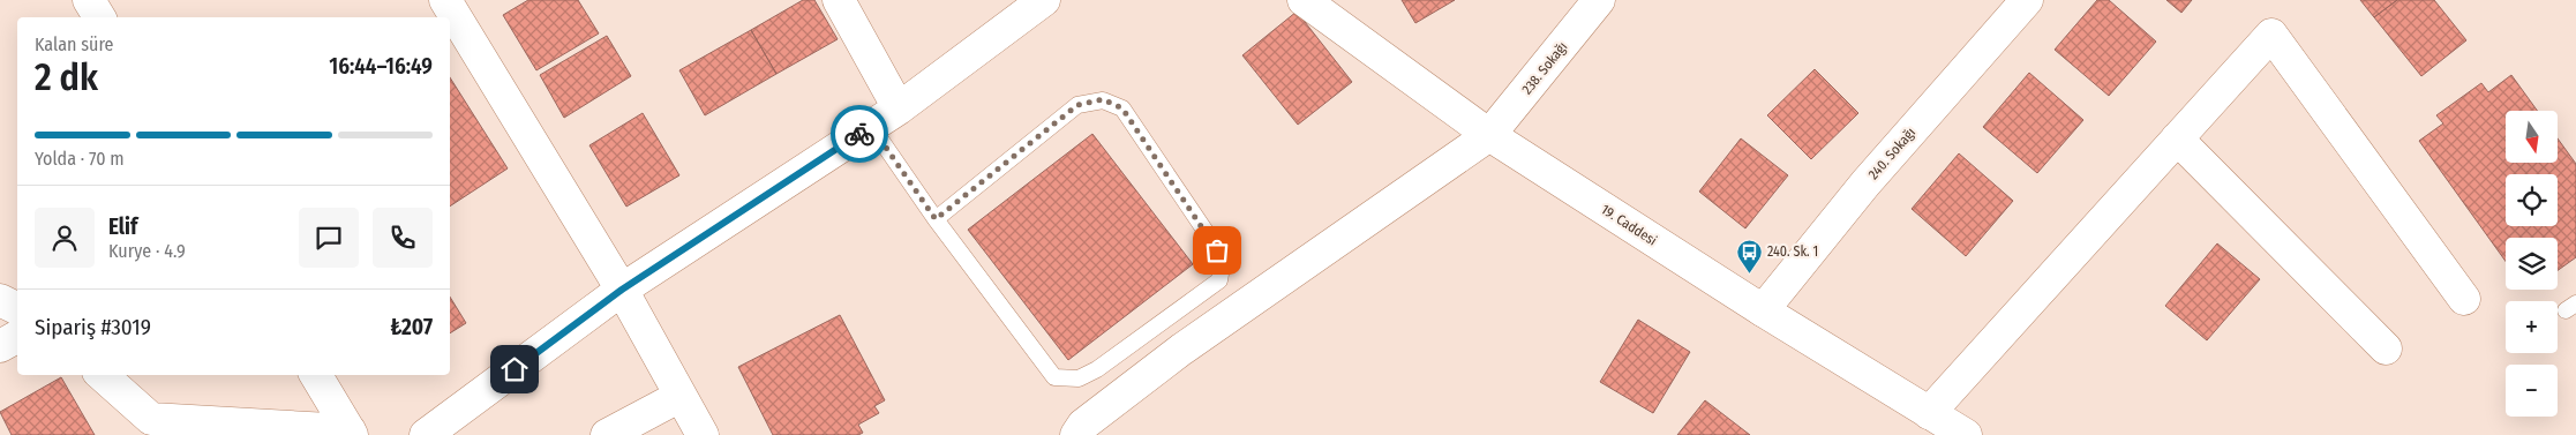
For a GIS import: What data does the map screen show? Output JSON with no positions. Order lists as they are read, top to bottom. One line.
{"streets":{"street":["238. Sokağı","240. Sokağı","19. Caddesi"]},"crossings":[["238. Sokağı","19. Caddesi"],["240. Sokağı","19. Caddesi"]],"places":{"bus stop":["240. Sk. 1"]},"north":"bottom","page":{"heading":["2 dk","Kalan süre","16:44–16:49"],"panel":["Elif","Kurye · 4.9","Sipariş #3019","₺207"],"map_buttons":["+","−"],"bar":"Yolda · 70 m"}}
